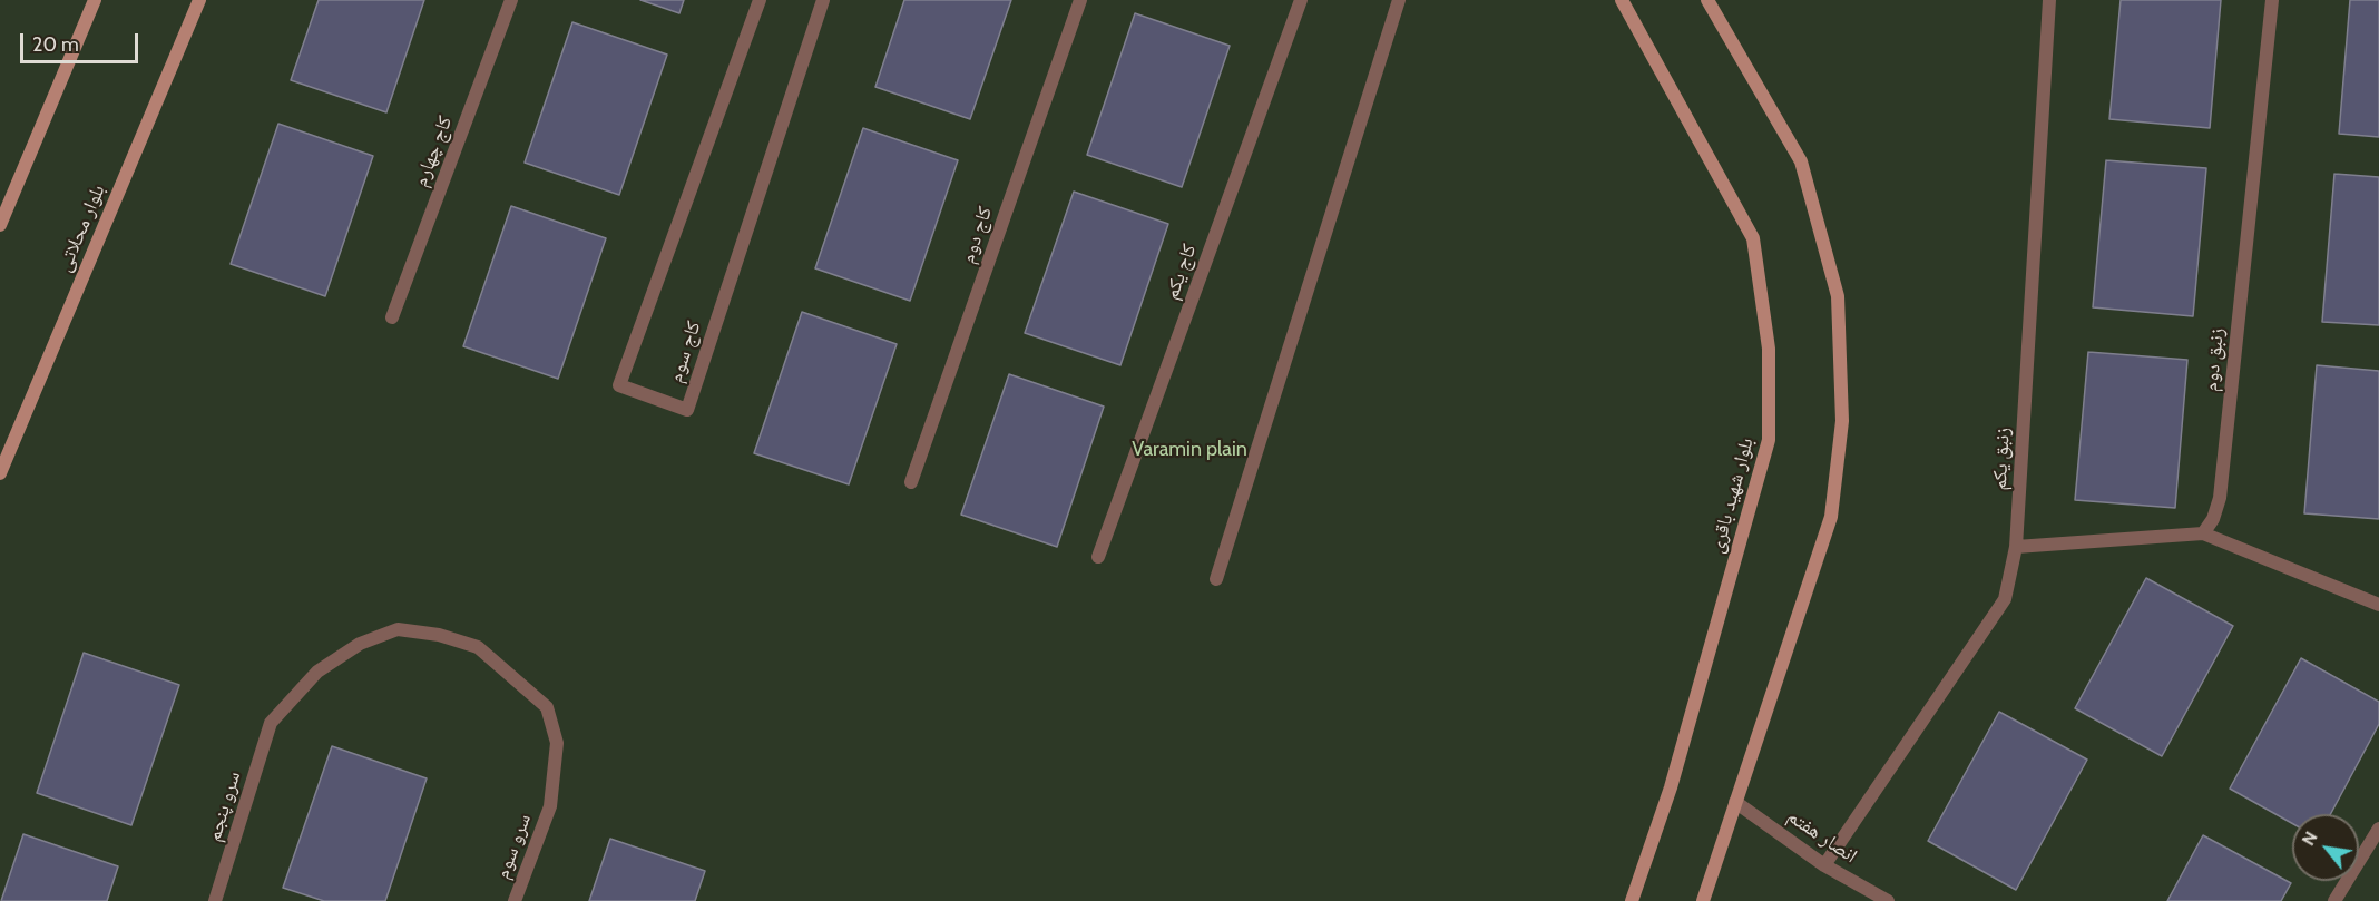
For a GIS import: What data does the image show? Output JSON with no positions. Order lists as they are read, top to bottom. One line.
{"streets":{"street":["کاج چهارم","بلوار محلاتی","کاج دوم","کاج یکم","کاج سوم","زنبق دوم","زنبق یکم","بلوار شهید باقری","سرو پنجم","انصار هفتم","سرو سوم"]},"crossings":[["زنبق یکم","انصار هفتم"],["سرو پنجم","سرو سوم"]],"parks":["Varamin plain"],"scale_bar":"20 m","north":"top left"}
